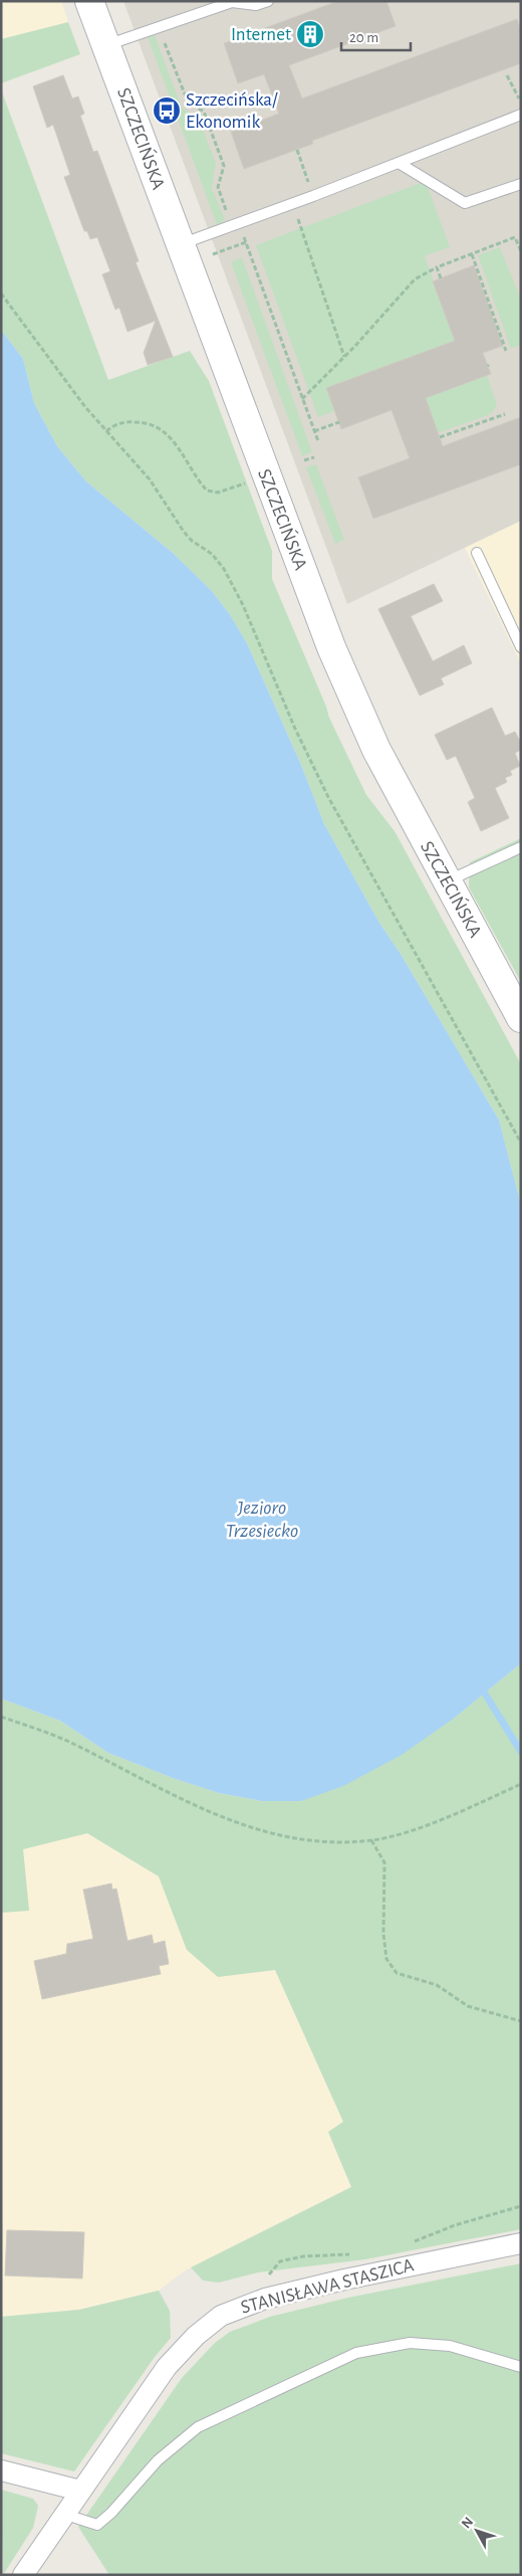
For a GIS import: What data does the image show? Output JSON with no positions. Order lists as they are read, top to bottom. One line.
{"streets":{"street":["SZCZECIŃSKA","STANISŁAWA STASZICA"]},"water":["Jezioro Trzesiecko"],"places":{"building":["Internet"],"bus stop":["Szczecińska/ Ekonomik"]},"scale_bar":"20 m","north":"top left"}
